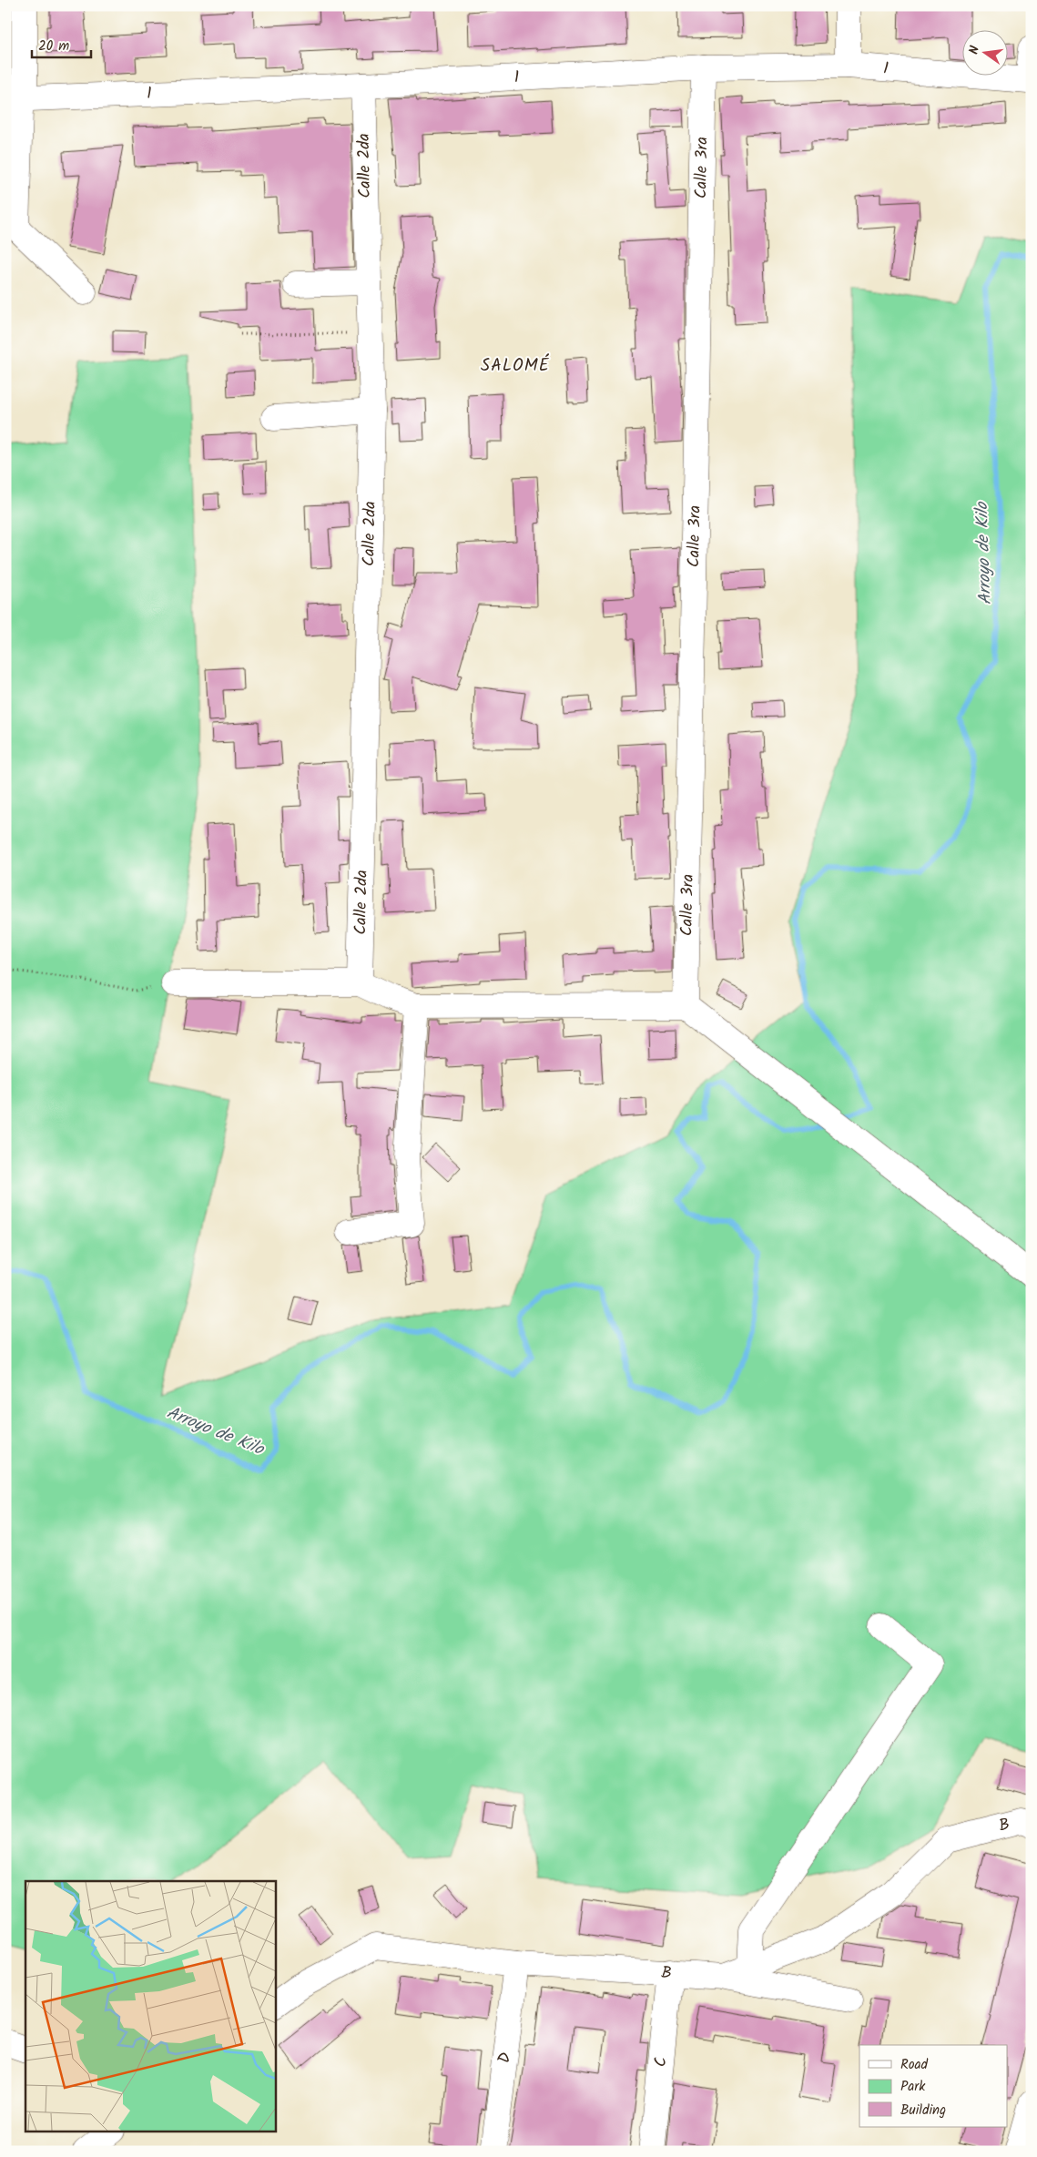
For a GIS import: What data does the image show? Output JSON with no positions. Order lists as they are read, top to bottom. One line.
{"streets":{"street":["1","Calle 2da","Calle 3ra","B","D","C"]},"crossings":[["1","Calle 2da"],["1","Calle 3ra"],["B","D"],["B","C"]],"districts":["SALOMÉ"],"water":["Arroyo de Kilo"],"legend":["Road","Park","Building"],"scale_bar":"20 m","north":"left"}
